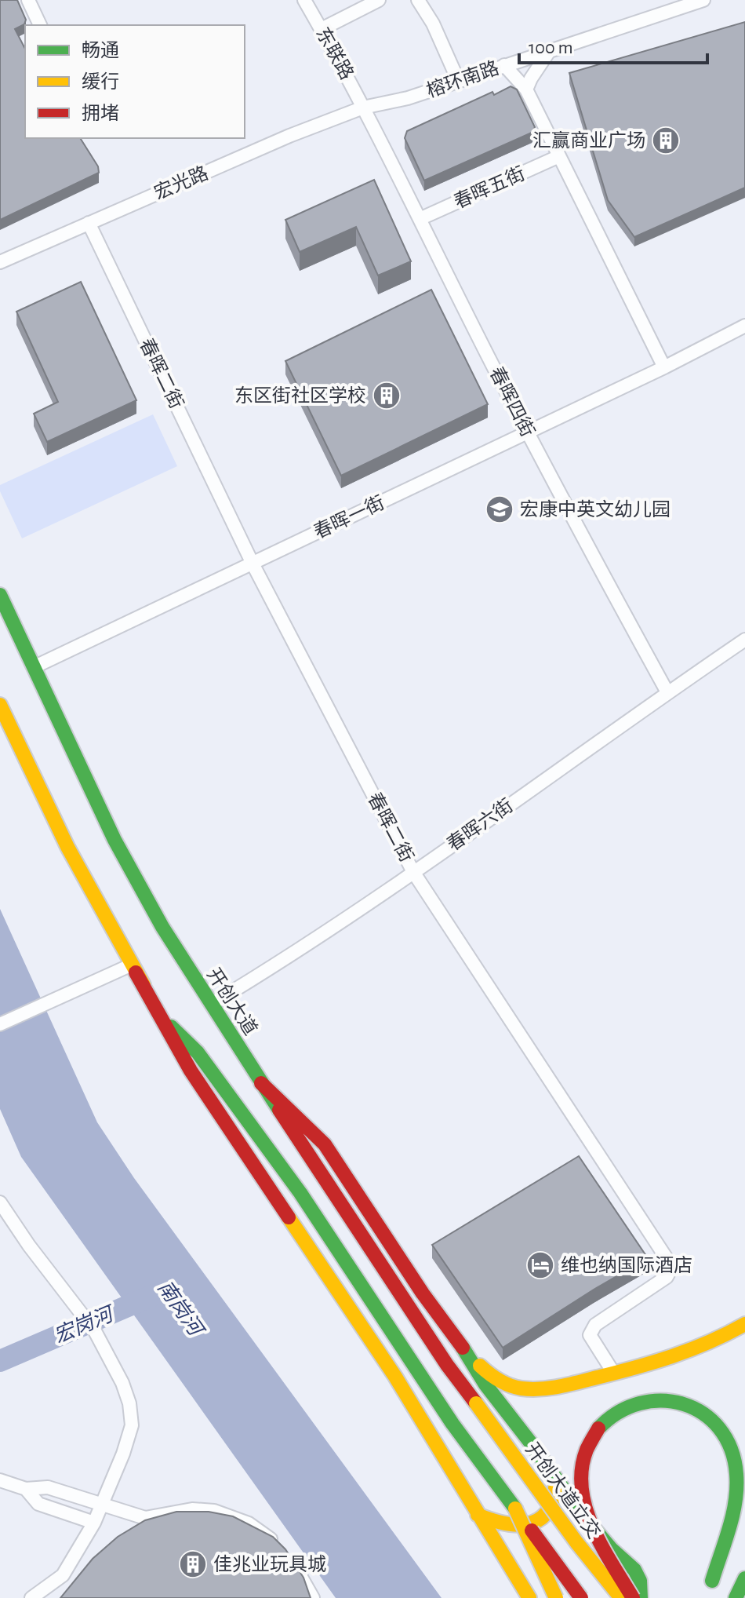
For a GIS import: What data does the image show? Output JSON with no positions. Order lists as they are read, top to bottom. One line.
{"streets":{"main road":["开创大道","开创大道立交"],"street":["东联路","榕环南路","宏光路","春晖五街","春晖二街","春晖四街","春晖一街","春晖六街"]},"crossings":[["东联路","榕环南路"],["东联路","宏光路"],["东联路","春晖四街"],["榕环南路","宏光路"],["榕环南路","春晖四街"],["宏光路","春晖二街"],["宏光路","春晖四街"],["春晖五街","春晖四街"],["春晖二街","春晖一街"],["春晖二街","春晖六街"],["春晖四街","春晖一街"],["春晖四街","春晖六街"],["春晖一街","开创大道"],["春晖六街","开创大道"],["开创大道","开创大道立交"]],"water":["南岗河","宏岗河"],"places":{"building":["汇赢商业广场","东区街社区学校","佳兆业玩具城"],"school or university":["宏康中英文幼儿园"],"hotel":["维也纳国际酒店"]},"legend":["畅通","缓行","拥堵"],"scale_bar":"100 m"}
